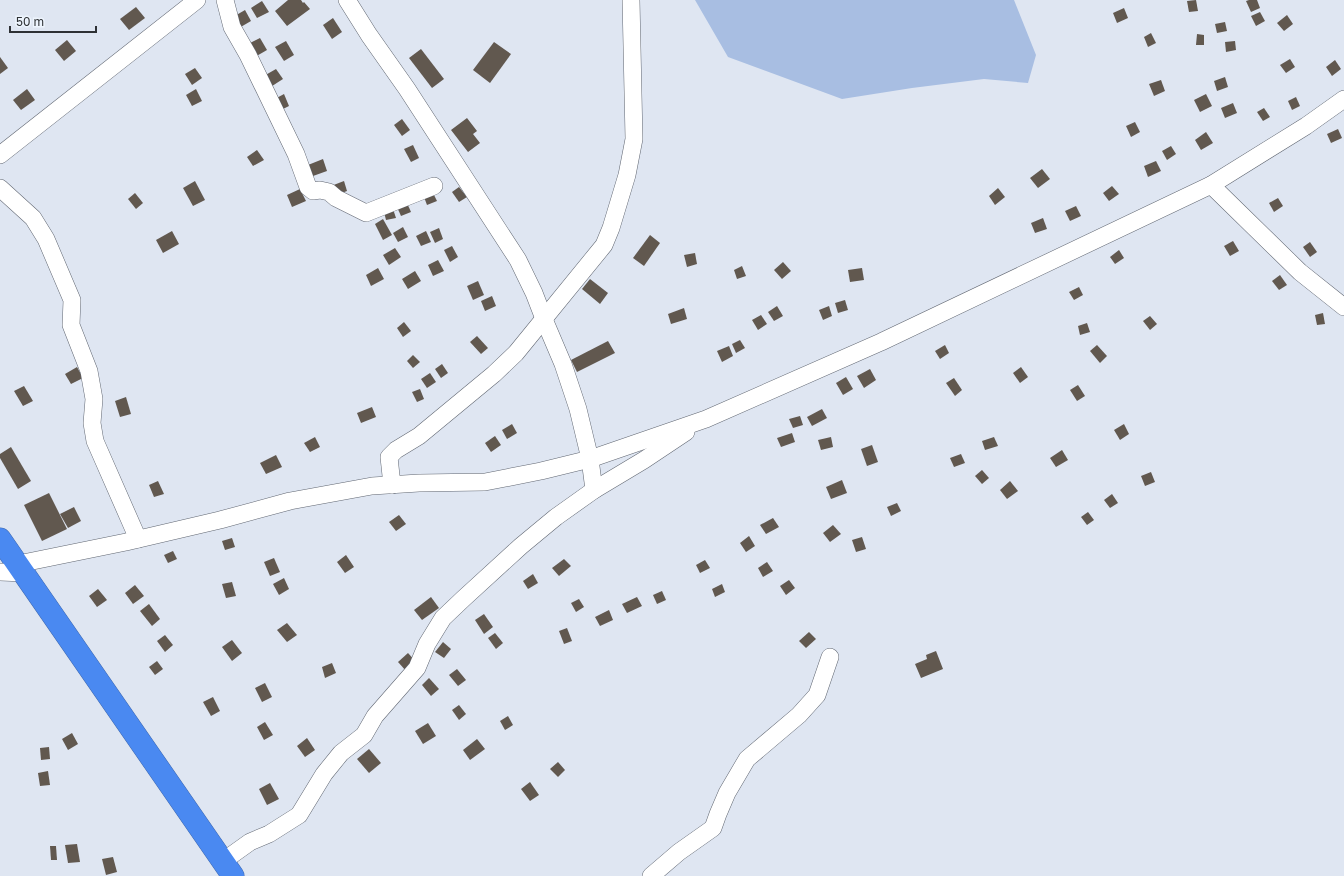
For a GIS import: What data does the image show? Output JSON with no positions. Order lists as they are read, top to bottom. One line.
{"scale_bar":"50 m"}
